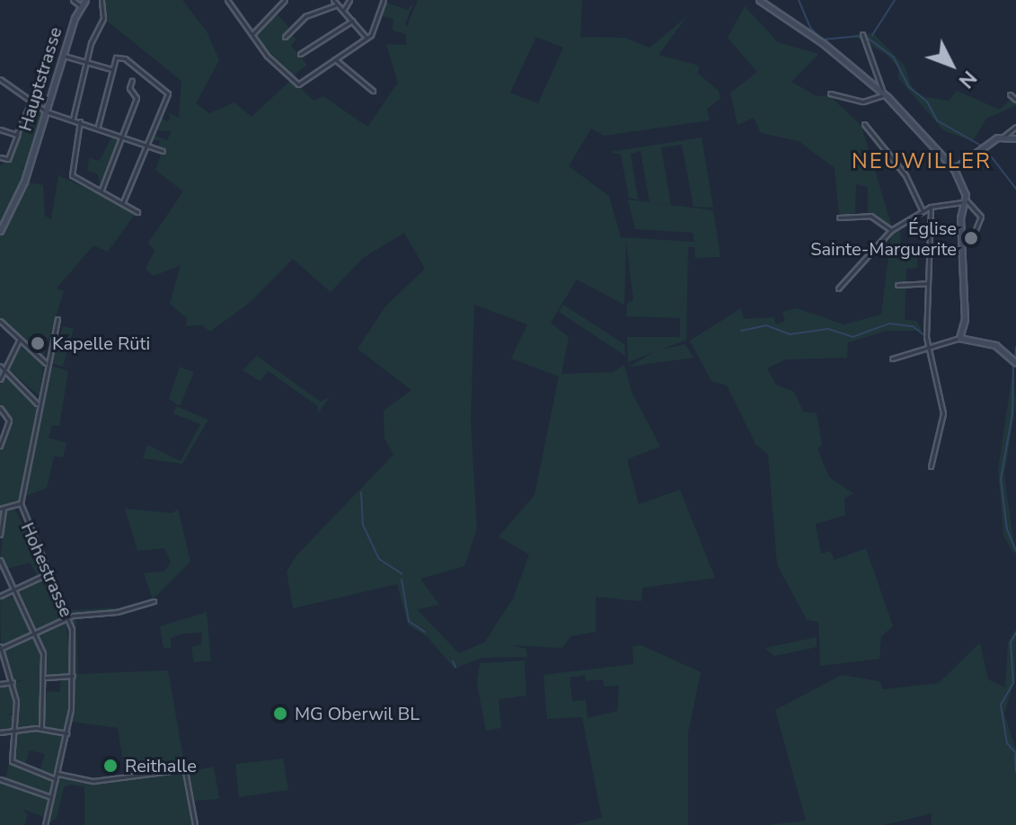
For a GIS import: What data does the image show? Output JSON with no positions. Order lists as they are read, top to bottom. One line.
{"streets":{"street":["Hauptstrasse","Hohestrasse"]},"districts":["NEUWILLER"],"places":["Église Sainte-Marguerite","Kapelle Rüti","MG Oberwil BL","Reithalle"],"north":"bottom right"}
